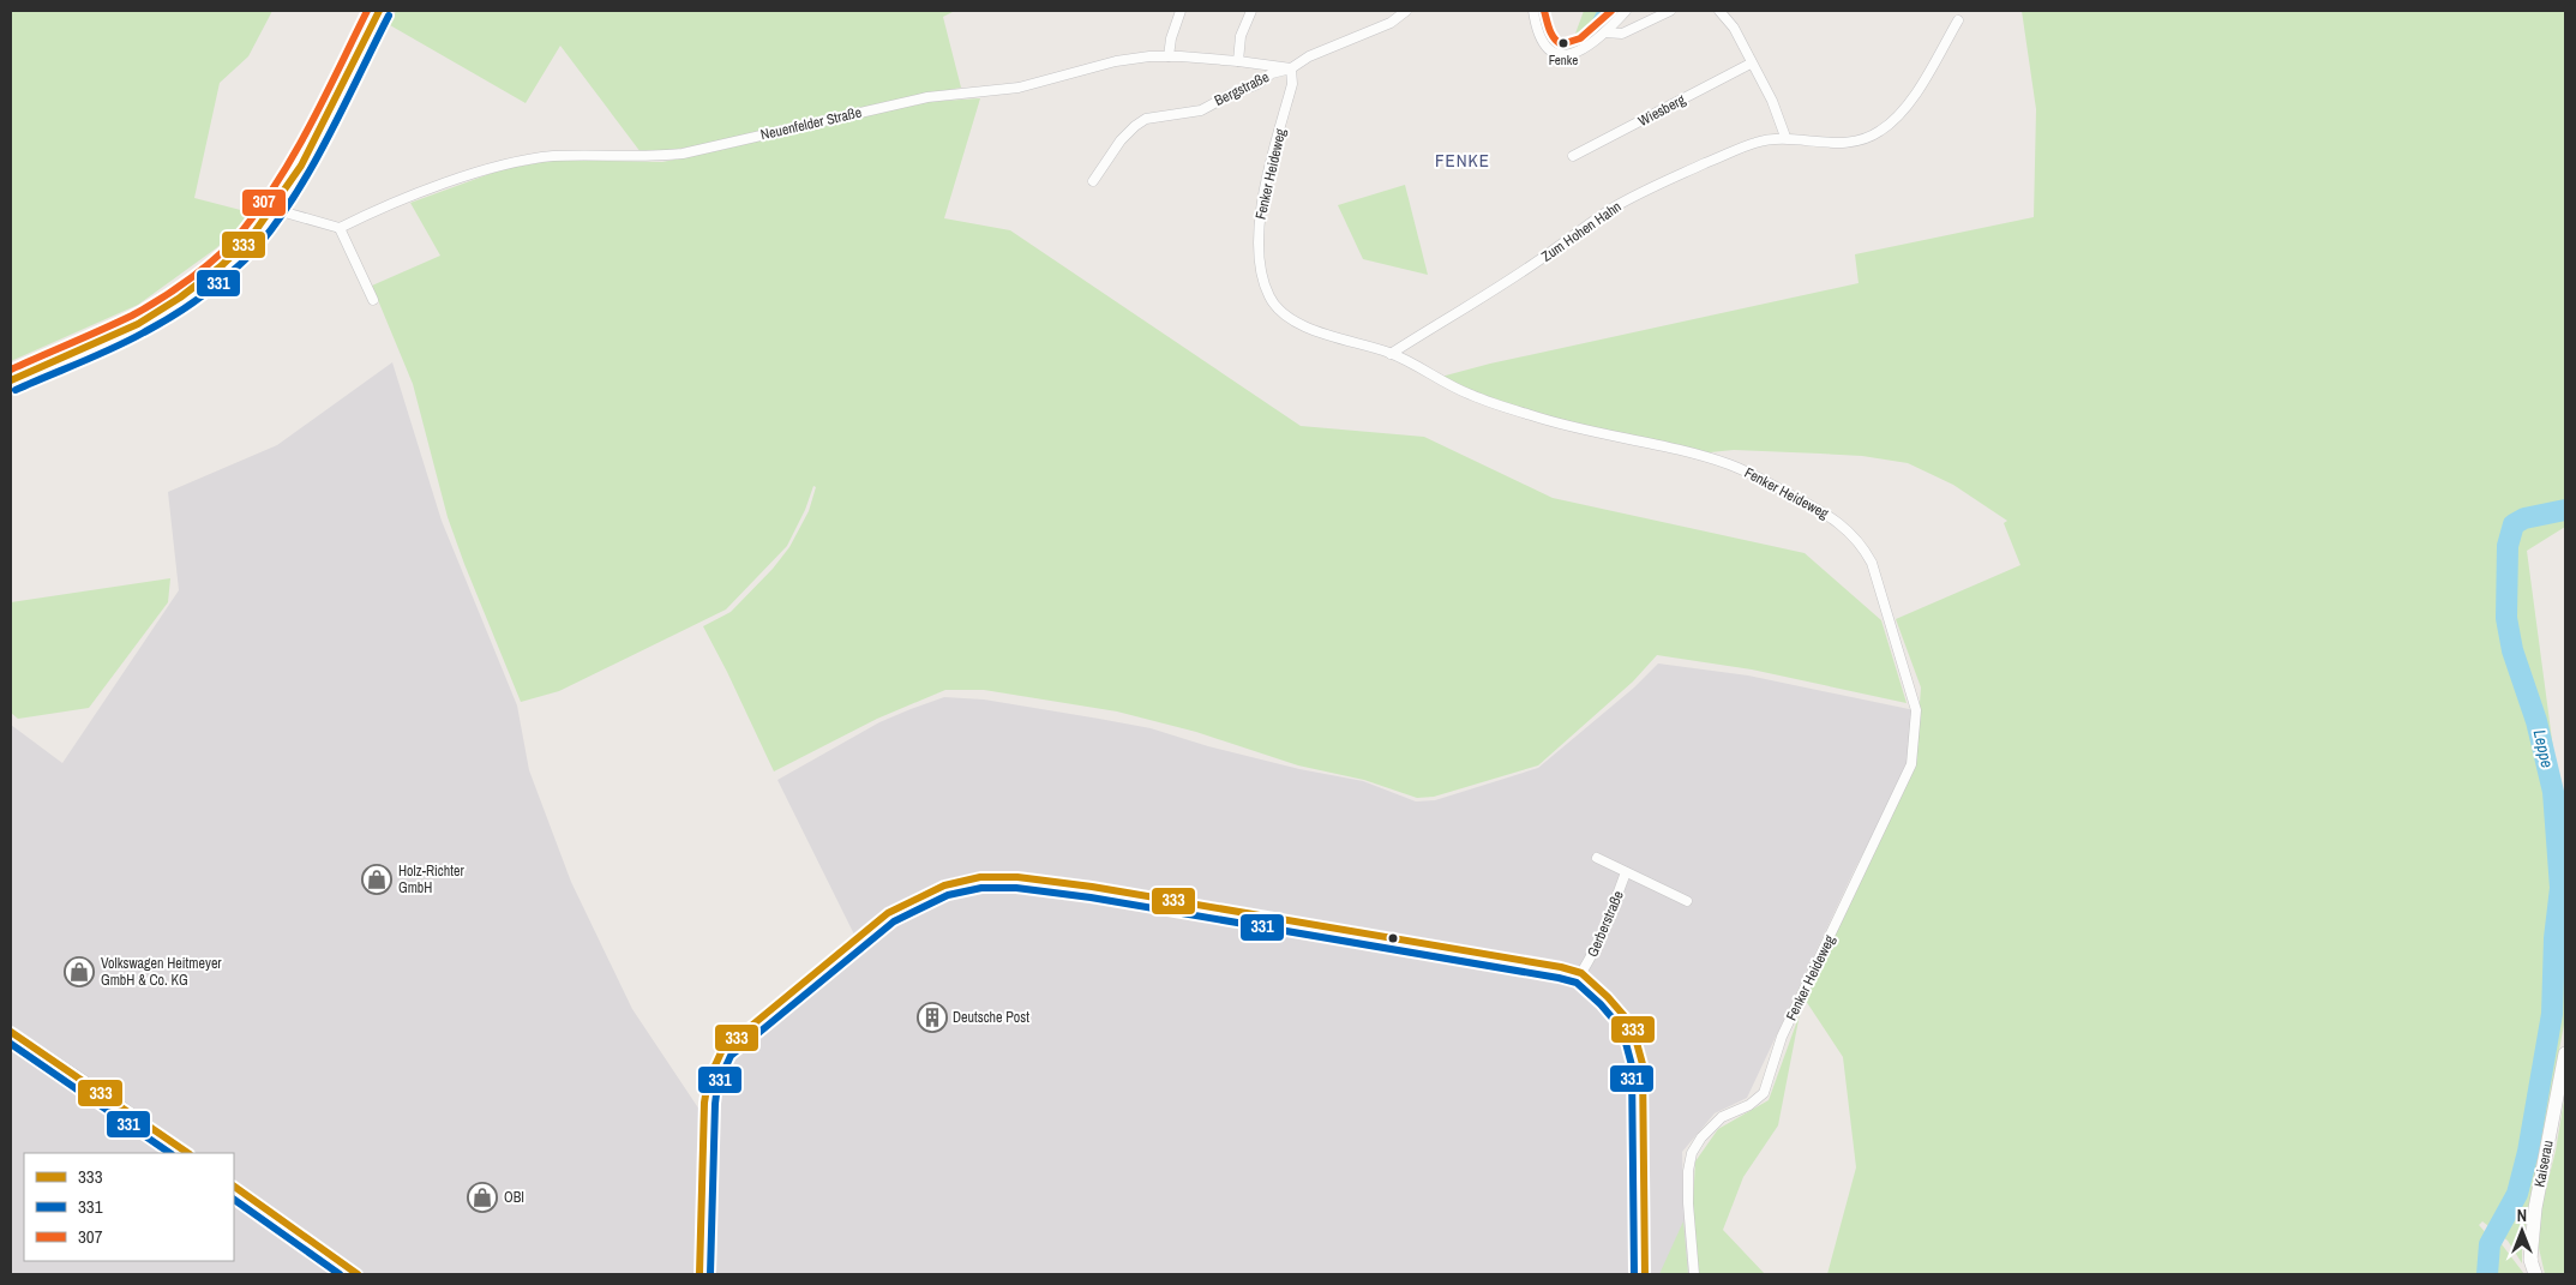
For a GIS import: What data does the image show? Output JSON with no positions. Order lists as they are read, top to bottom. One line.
{"streets":{"main road":["Kaiserau"],"street":["Bergstraße","Wiesberg","Neuenfelder Straße","Fenker Heideweg","Zum Hohen Hahn","Gerberstraße"]},"crossings":[["Bergstraße","Neuenfelder Straße"],["Bergstraße","Fenker Heideweg"],["Neuenfelder Straße","Fenker Heideweg"],["Fenker Heideweg","Zum Hohen Hahn"]],"districts":["FENKE"],"water":["Leppe"],"places":{"other":["Fenke"],"shop":["Holz-Richter GmbH","Volkswagen Heitmeyer GmbH & Co. KG","OBI"],"building":["Deutsche Post"]},"lines":["transit line 333","transit line 307","transit line 331"],"legend":["333","331","307"],"north":"top"}
